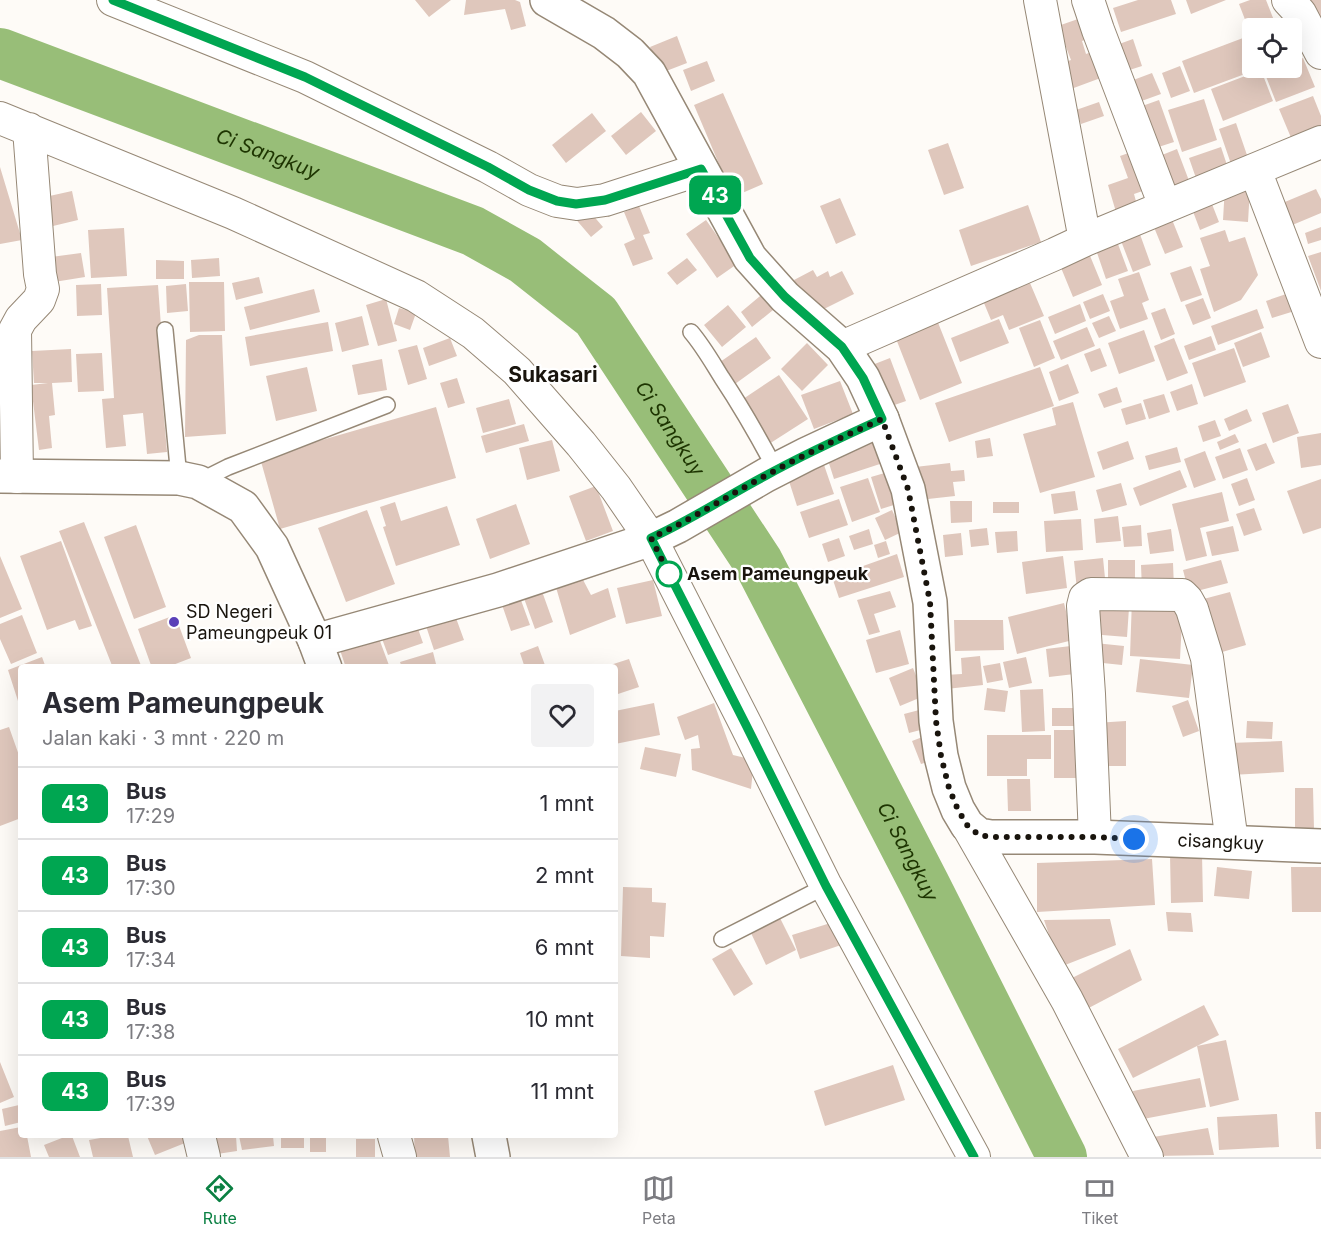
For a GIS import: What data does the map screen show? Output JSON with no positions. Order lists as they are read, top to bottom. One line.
{"streets":{"street":["cisangkuy"]},"districts":["Sukasari"],"water":["Ci Sangkuy"],"places":["Asem Pameungpeuk","SD Negeri Pameungpeuk 01"],"lines":["bus line 43"],"page":{"on_map":"43","heading":["Asem Pameungpeuk","Jalan kaki · 3 mnt · 220 m"],"list":[{"mark":"43","name":"Bus","note":"17:29","value":"1 mnt"},{"mark":"43","name":"Bus","note":"17:30","value":"2 mnt"},{"mark":"43","name":"Bus","note":"17:34","value":"6 mnt"},{"mark":"43","name":"Bus","note":"17:38","value":"10 mnt"},{"mark":"43","name":"Bus","note":"17:39","value":"11 mnt"}],"tabs":["Rute","Peta","Tiket"]}}
